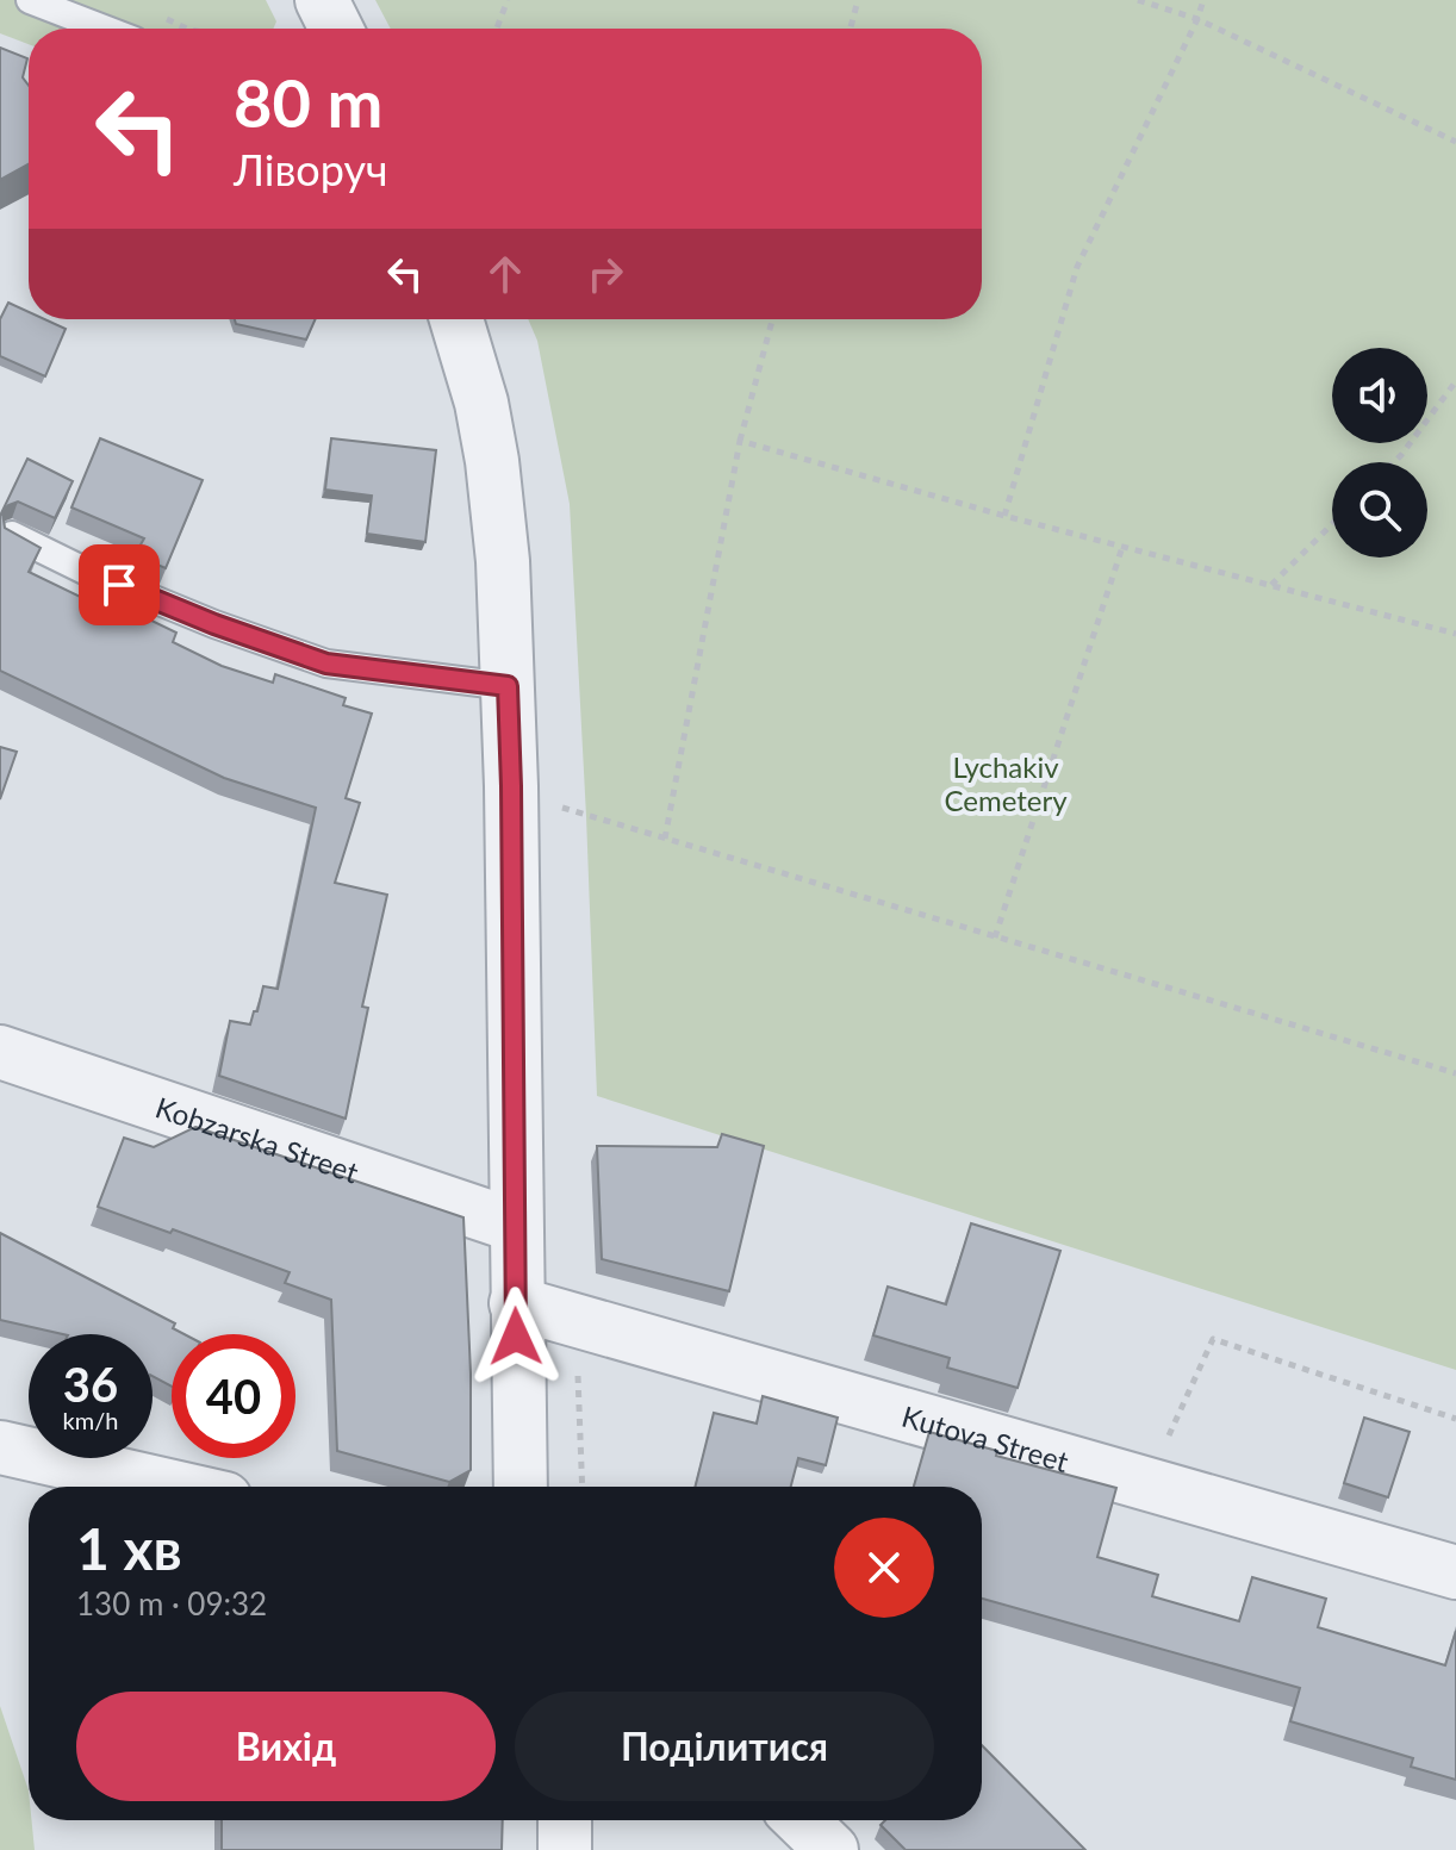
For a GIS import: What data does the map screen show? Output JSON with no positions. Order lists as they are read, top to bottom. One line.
{"streets":{"street":["Kobzarska Street","Kutova Street"]},"parks":["Lychakiv Cemetery"],"page":{"turn":["80 m","Ліворуч"],"speed":"36 km/h","limit":"40","heading":["1 хв","130 m · 09:32"],"buttons":["Вихід","Поділитися"]}}
